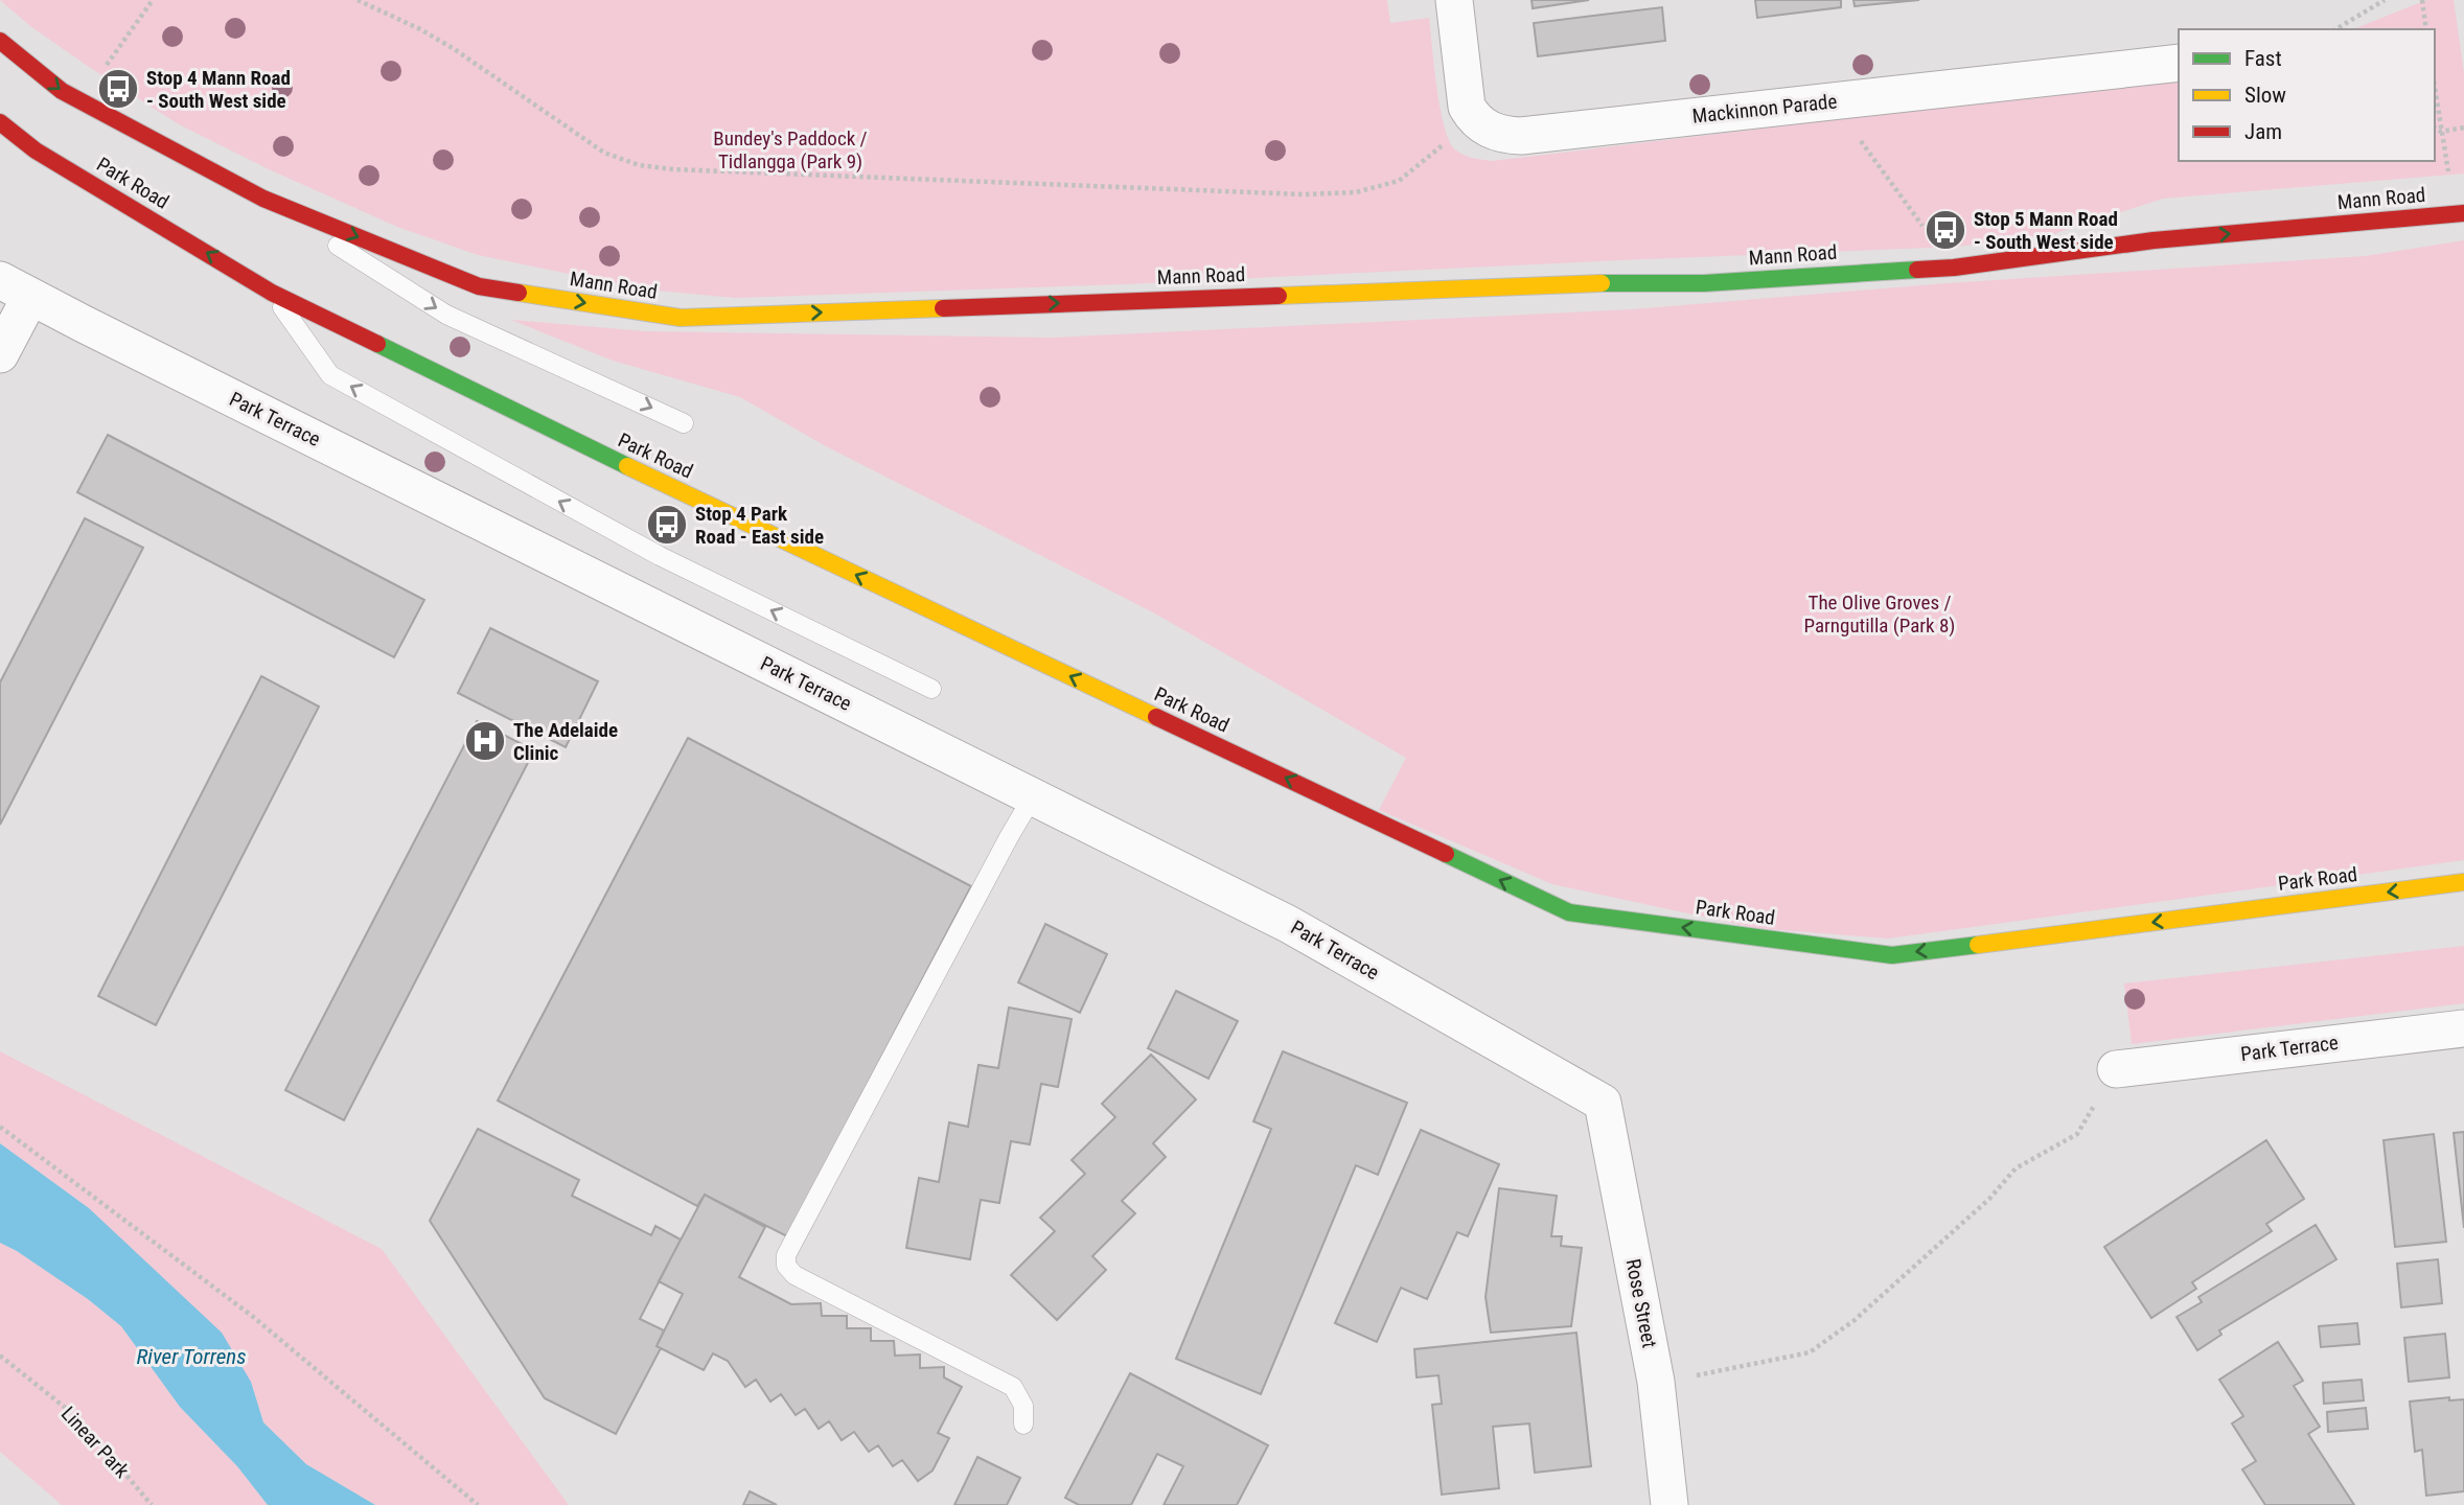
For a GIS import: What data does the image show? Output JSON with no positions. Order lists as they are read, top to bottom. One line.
{"streets":{"highway":["Park Road","Mann Road"],"street":["Mackinnon Parade","Park Terrace","Rose Street"],"path":["Linear Park"]},"crossings":[["Park Terrace","Rose Street"]],"one_way":["Park Road","Mann Road"],"water":["River Torrens"],"parks":["Bundey's Paddock / Tidlangga (Park 9)","The Olive Groves / Parngutilla (Park 8)"],"places":{"bus stop":["Stop 4 Mann Road - South West side","Stop 5 Mann Road - South West side","Stop 4 Park Road - East side"],"hospital":["The Adelaide Clinic"]},"legend":["Fast","Slow","Jam"]}
